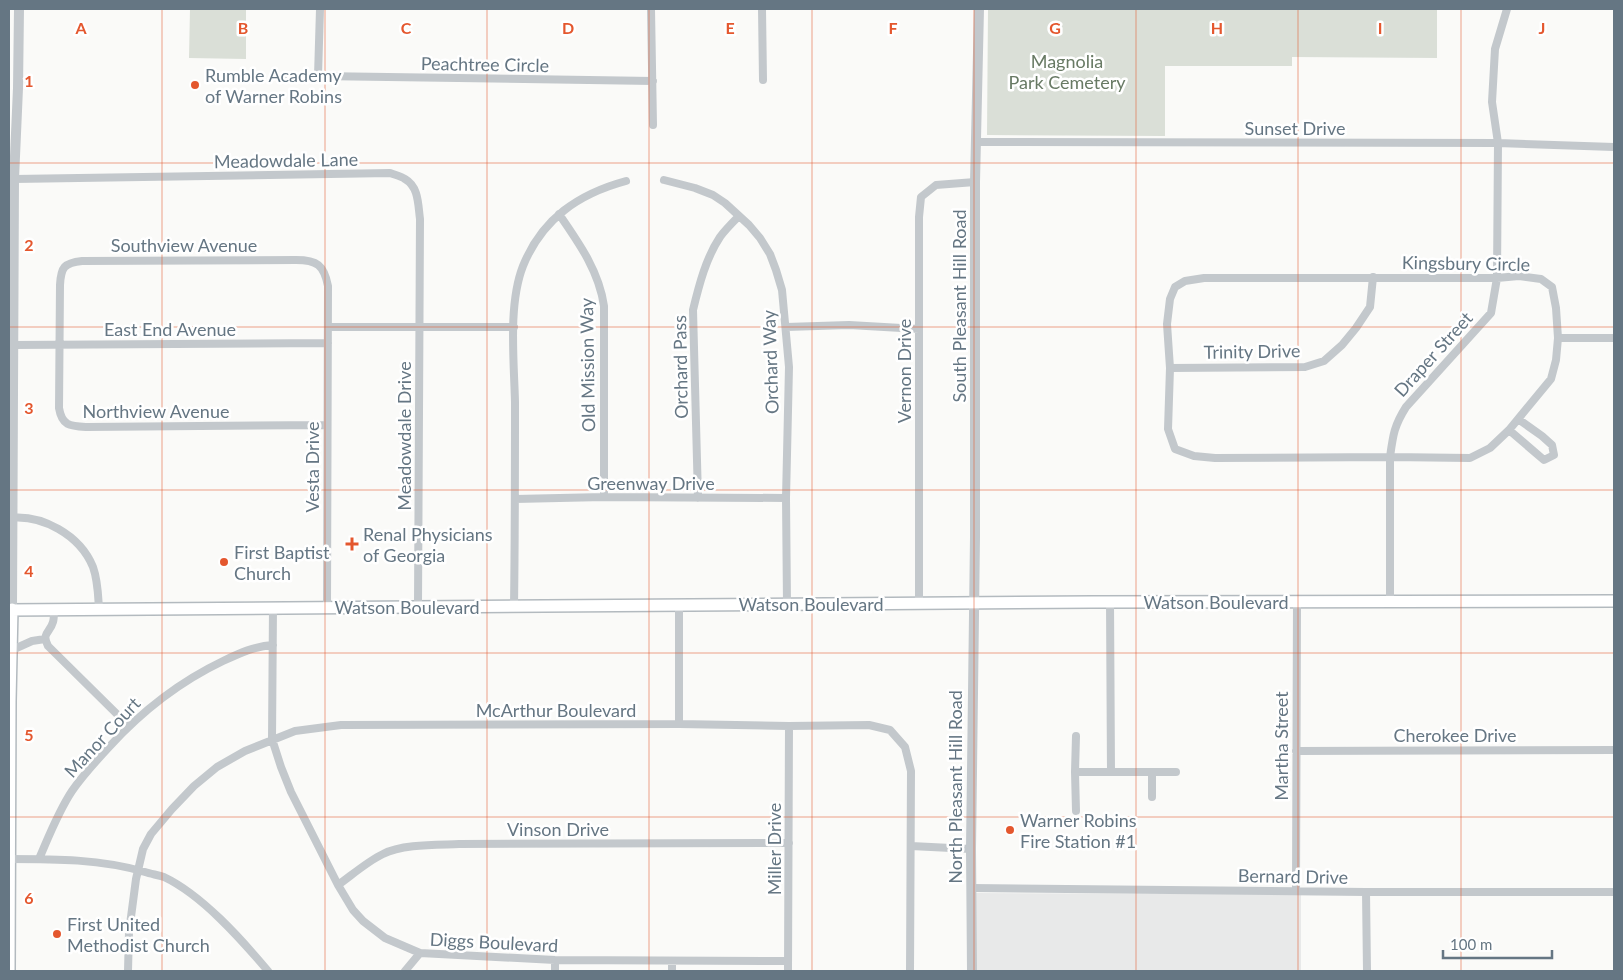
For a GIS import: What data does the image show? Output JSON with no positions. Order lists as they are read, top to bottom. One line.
{"streets":{"main road":["Watson Boulevard"],"street":["Peachtree Circle","Sunset Drive","Meadowdale Lane","Southview Avenue","Kingsbury Circle","South Pleasant Hill Road","East End Avenue","Trinity Drive","Draper Street","Orchard Way","Old Mission Way","Orchard Pass","Vernon Drive","Northview Avenue","Meadowdale Drive","Vesta Drive","Greenway Drive","McArthur Boulevard","Cherokee Drive","Manor Court","Martha Street","North Pleasant Hill Road","Vinson Drive","Miller Drive","Bernard Drive","Diggs Boulevard"]},"crossings":[["Sunset Drive","South Pleasant Hill Road"],["Sunset Drive","Draper Street"],["Meadowdale Lane","Meadowdale Drive"],["Southview Avenue","East End Avenue"],["Southview Avenue","Northview Avenue"],["Southview Avenue","Vesta Drive"],["Kingsbury Circle","Trinity Drive"],["Kingsbury Circle","Draper Street"],["South Pleasant Hill Road","Vernon Drive"],["South Pleasant Hill Road","Watson Boulevard"],["South Pleasant Hill Road","North Pleasant Hill Road"],["East End Avenue","Northview Avenue"],["East End Avenue","Vesta Drive"],["Draper Street","Watson Boulevard"],["Orchard Way","Orchard Pass"],["Orchard Way","Greenway Drive"],["Orchard Way","Watson Boulevard"],["Old Mission Way","Greenway Drive"],["Orchard Pass","Greenway Drive"],["Vernon Drive","Watson Boulevard"],["Northview Avenue","Vesta Drive"],["Meadowdale Drive","Watson Boulevard"],["Vesta Drive","Watson Boulevard"],["Watson Boulevard","Martha Street"],["Watson Boulevard","North Pleasant Hill Road"],["Watson Boulevard","Diggs Boulevard"],["McArthur Boulevard","Miller Drive"],["McArthur Boulevard","Diggs Boulevard"],["Cherokee Drive","Martha Street"],["Manor Court","Diggs Boulevard"],["Martha Street","Bernard Drive"],["North Pleasant Hill Road","Bernard Drive"],["Vinson Drive","Miller Drive"],["Vinson Drive","Diggs Boulevard"],["Miller Drive","Diggs Boulevard"]],"parks":["Magnolia Park Cemetery"],"places":{"other":["Rumble Academy of Warner Robins","First Baptist Church","Warner Robins Fire Station #1","First United Methodist Church"],"health":["Renal Physicians of Georgia"]},"scale_bar":"100 m","grid":{"columns":["A","B","C","D","E","F","G","H","I","J"],"rows":["1","2","3","4","5","6"]}}
